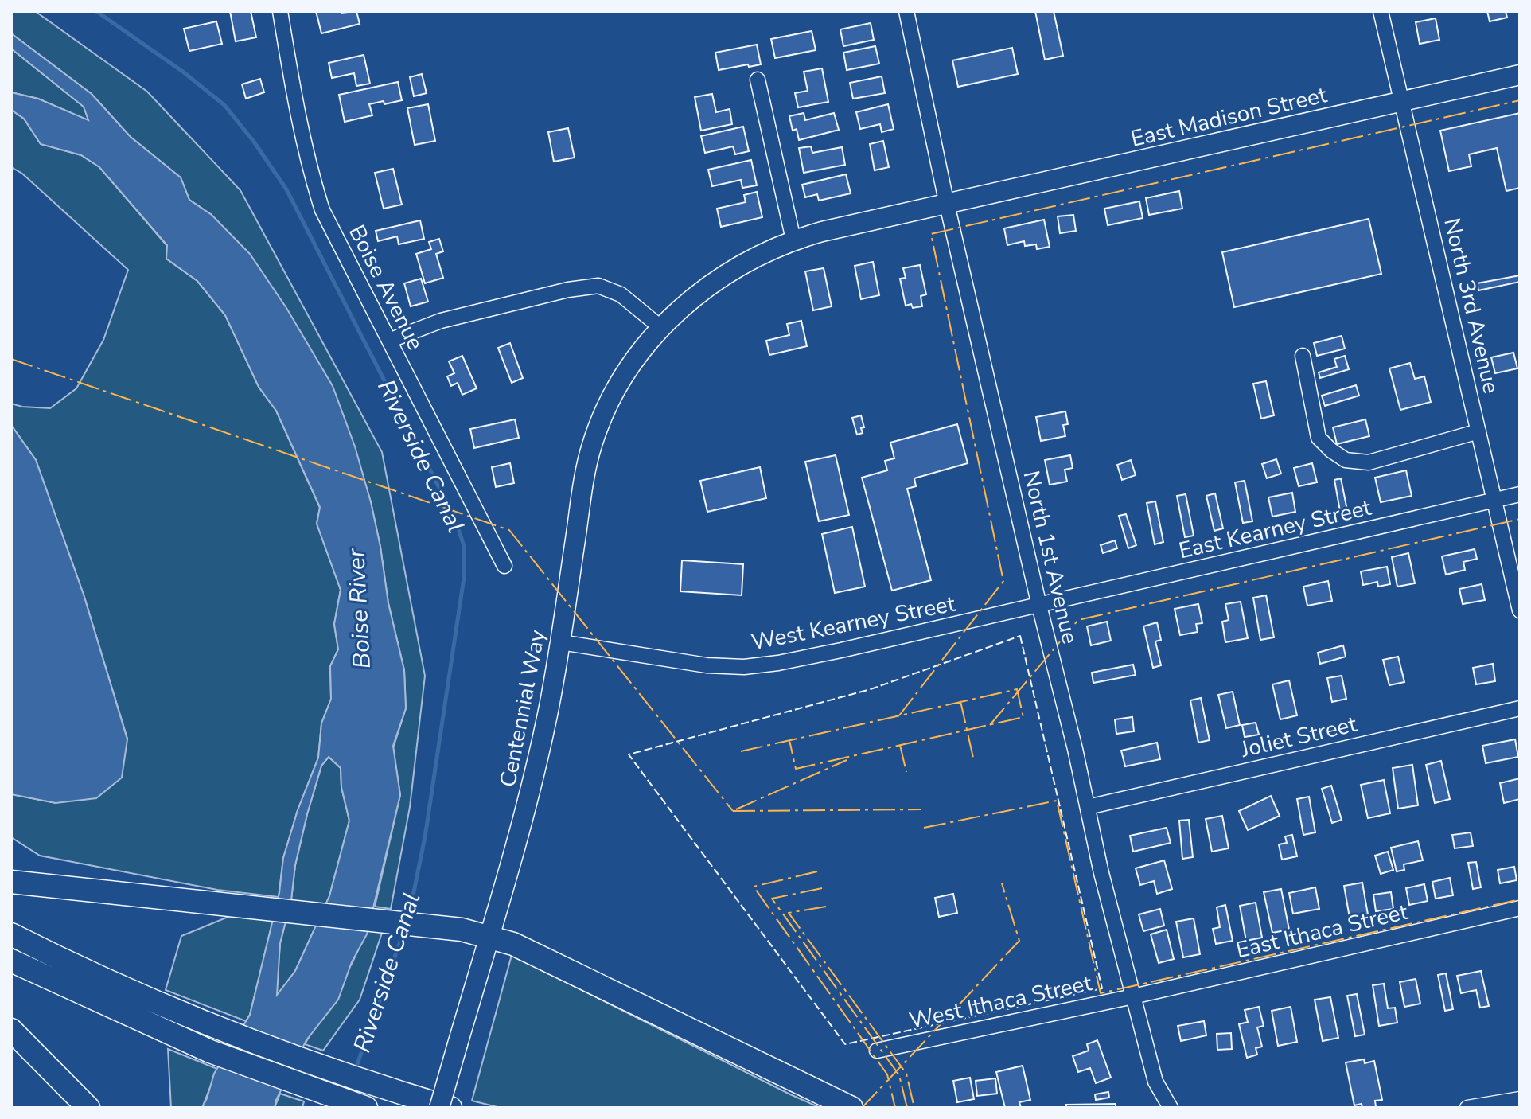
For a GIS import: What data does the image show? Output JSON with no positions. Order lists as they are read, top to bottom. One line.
{"streets":{"main road":["East Madison Street","Centennial Way"],"street":["Boise Avenue","North 3rd Avenue","East Kearney Street","North 1st Avenue","West Kearney Street","Joliet Street","East Ithaca Street","West Ithaca Street"]},"crossings":[["East Madison Street","North 3rd Avenue"],["East Madison Street","North 1st Avenue"],["East Madison Street","Centennial Way"],["North 3rd Avenue","East Kearney Street"],["East Kearney Street","North 1st Avenue"],["East Kearney Street","West Kearney Street"],["North 1st Avenue","West Kearney Street"],["North 1st Avenue","Joliet Street"],["North 1st Avenue","East Ithaca Street"],["North 1st Avenue","West Ithaca Street"],["West Kearney Street","Centennial Way"],["East Ithaca Street","West Ithaca Street"]],"water":["Riverside Canal","Boise River"]}
